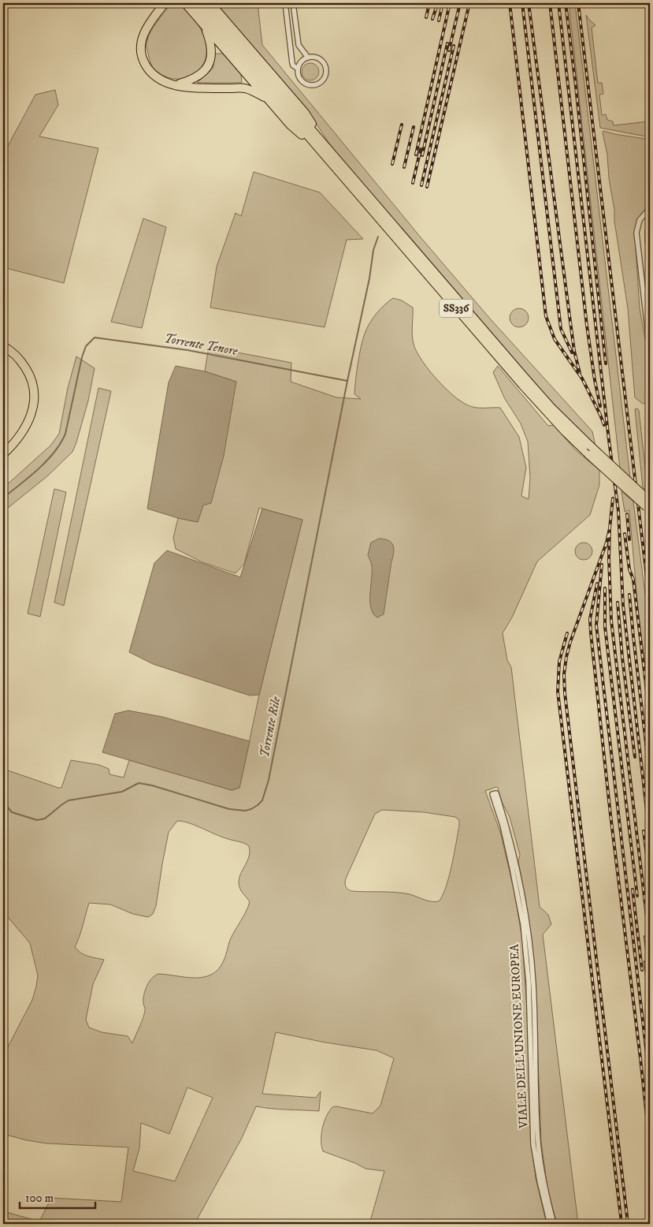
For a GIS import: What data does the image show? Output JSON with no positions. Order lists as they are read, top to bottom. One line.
{"streets":{"highway":["SS336"],"street":["VIALE DELL'UNIONE EUROPEA"]},"water":["Torrente Tenore","Torrente Rile"],"scale_bar":"100 m"}
